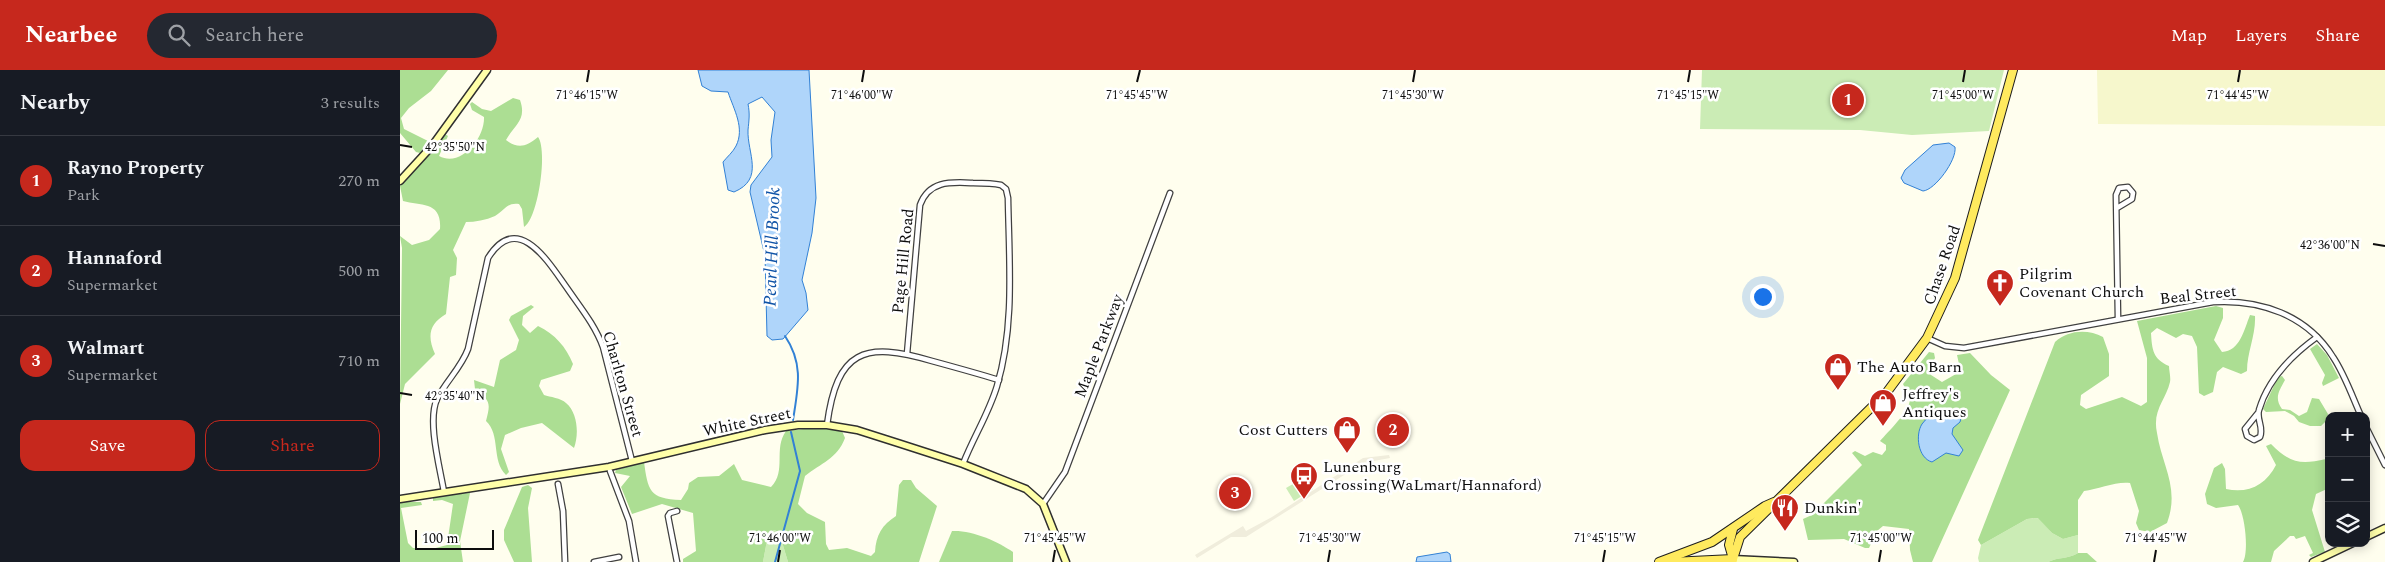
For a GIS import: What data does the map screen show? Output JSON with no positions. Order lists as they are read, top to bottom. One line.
{"streets":{"main road":["Chase Road"],"street":["Page Hill Road","Beal Street","Maple Parkway","Charlton Street","White Street"]},"crossings":[["Chase Road","Beal Street"],["Maple Parkway","White Street"],["Charlton Street","White Street"]],"water":["Pearl Hill Brook"],"places":{"church":["Pilgrim Covenant Church"],"shop":["The Auto Barn","Jeffrey's Antiques","Cost Cutters"],"bus stop":["Lunenburg Crossing(WaLmart/Hannaford)"],"restaurant":["Dunkin'"]},"scale_bar":"100 m","page":{"header":"Nearbee","search":"Search here","nav":["Map","Layers","Share"],"heading":["Nearby","3 results"],"pins":["1","2","3"],"list":[{"mark":"1","name":"Rayno Property","note":"Park","value":"270 m"},{"mark":"2","name":"Hannaford","note":"Supermarket","value":"500 m"},{"mark":"3","name":"Walmart","note":"Supermarket","value":"710 m"}],"buttons":["Save","Share"],"map_buttons":["+","−"],"scale":"100 m"},"coordinates":["71°45'45\"W","71°45'15\"W","71°46'15\"W","71°46'00\"W","71°45'30\"W","71°45'00\"W","71°44'45\"W","42°35'50\"N","42°36'00\"N","42°35'40\"N"]}
